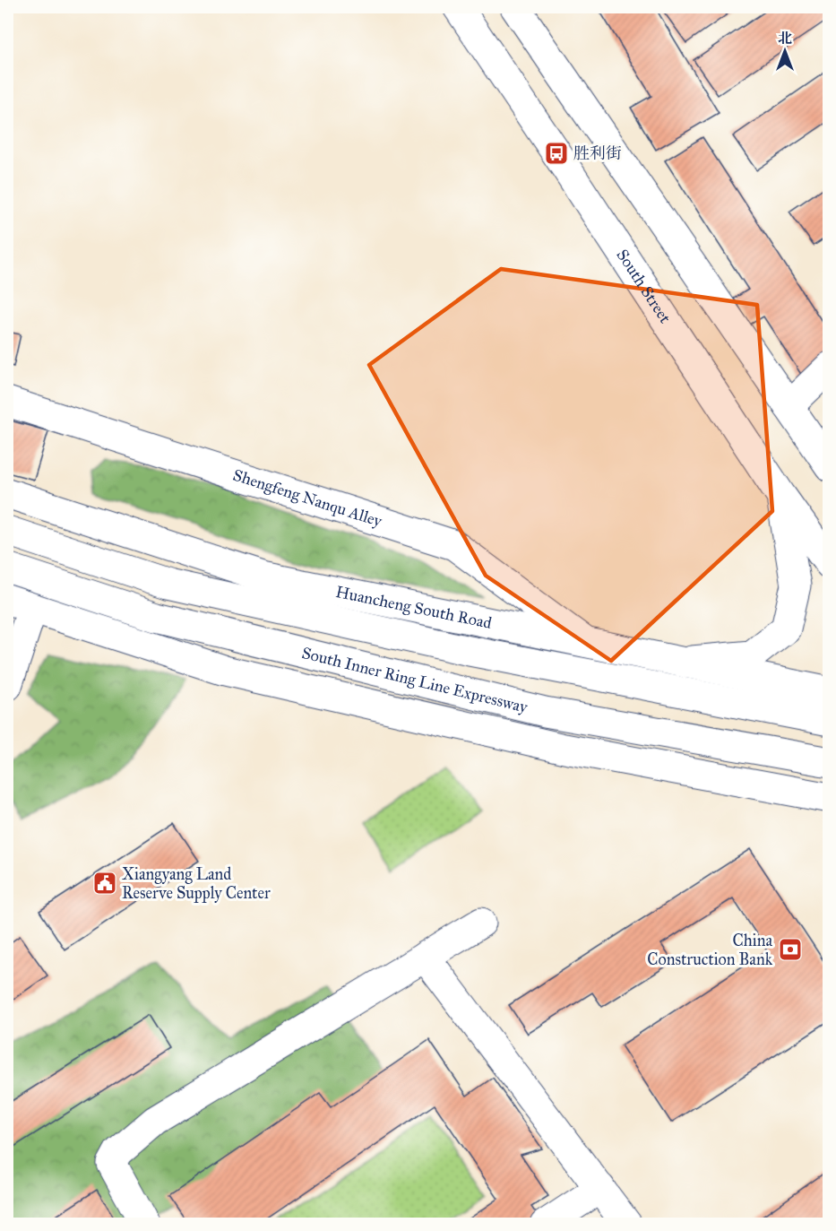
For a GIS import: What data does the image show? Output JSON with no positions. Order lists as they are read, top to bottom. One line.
{"streets":{"main road":["South Street","Shengfeng Nanqu Alley","Huancheng South Road","South Inner Ring Line Expressway"]},"crossings":[["Shengfeng Nanqu Alley","Huancheng South Road"]],"places":{"bus stop":["胜利街"],"public building":["Xiangyang Land Reserve Supply Center"],"bank":["China Construction Bank"]},"north":"top"}
